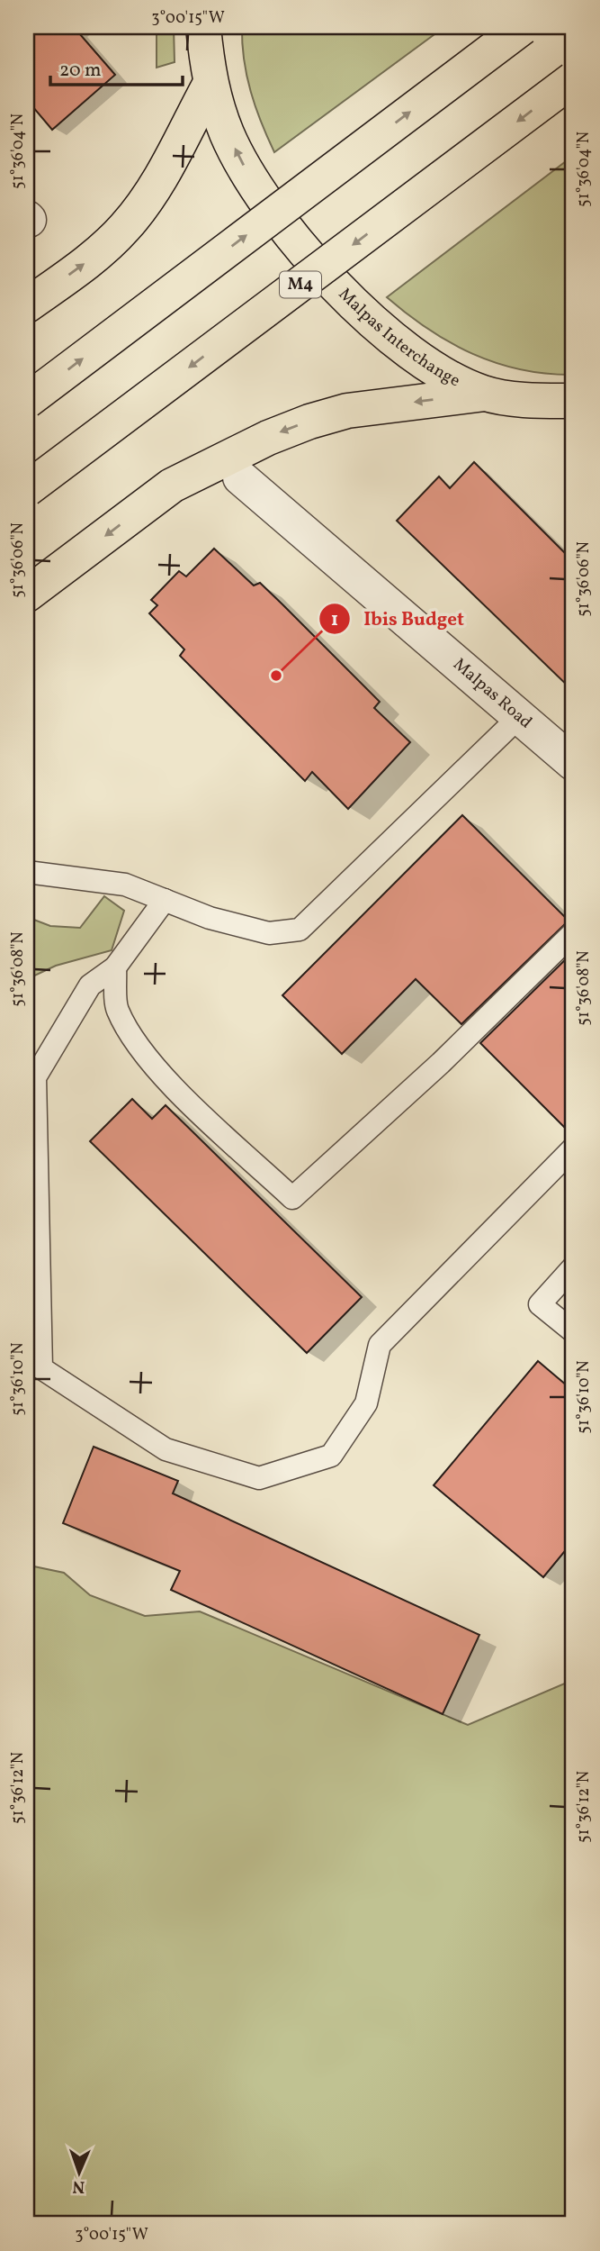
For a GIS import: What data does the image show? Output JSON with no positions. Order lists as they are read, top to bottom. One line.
{"streets":{"main road":["M4","Malpas Interchange"],"street":["Malpas Road"]},"one_way":["Malpas Interchange"],"places":["Ibis Budget"],"scale_bar":"20 m","north":"bottom","coordinates":["3°00'15\"W","51°36'04\"N","51°36'06\"N","51°36'08\"N","51°36'10\"N","51°36'12\"N"]}
